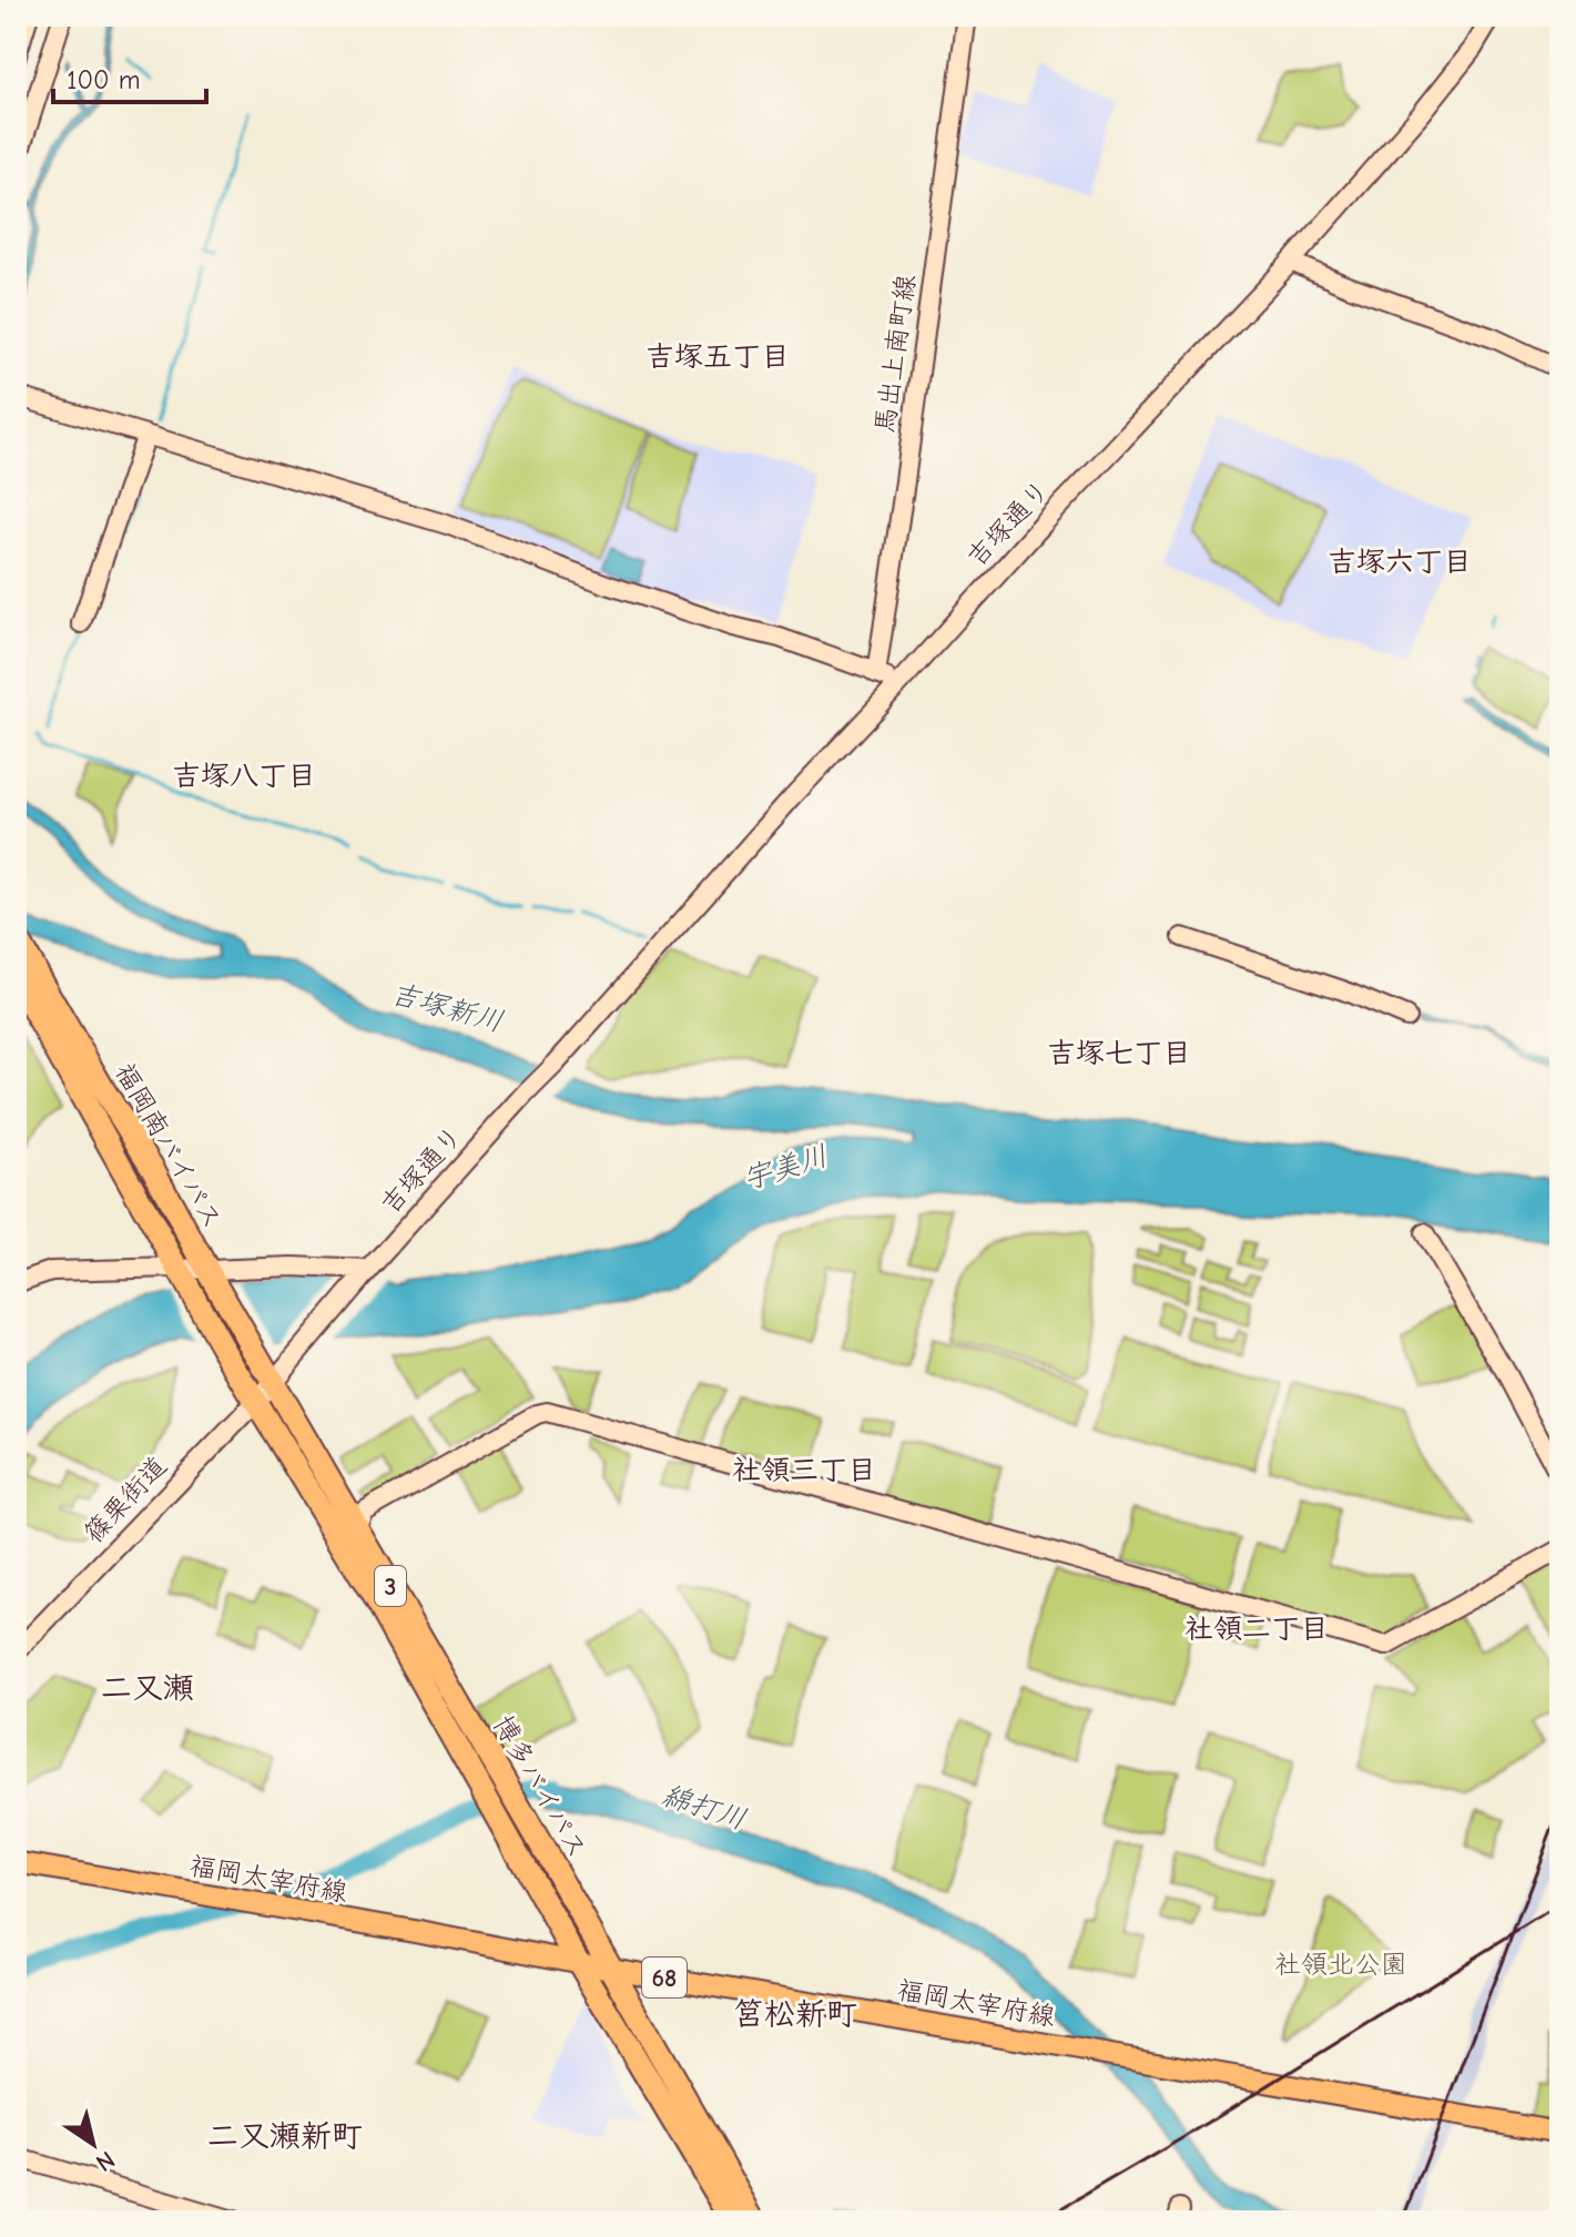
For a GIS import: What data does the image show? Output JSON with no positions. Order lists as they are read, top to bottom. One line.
{"streets":{"highway":["福岡南バイパス","3","博多バイパス"],"main road":["福岡太宰府線","68"],"street":["馬出上南町線","吉塚通り","篠栗街道"]},"crossings":[["吉塚通り","福岡南バイパス"],["吉塚通り","篠栗街道"],["吉塚通り","博多バイパス"],["福岡南バイパス","篠栗街道"],["福岡南バイパス","博多バイパス"],["篠栗街道","博多バイパス"],["博多バイパス","福岡太宰府線"]],"districts":["吉塚五丁目","吉塚六丁目","吉塚八丁目","吉塚七丁目","社領三丁目","社領二丁目","二又瀬","筥松新町","二又瀬新町"],"water":["吉塚新川","宇美川","綿打川"],"parks":["社領北公園"],"scale_bar":"100 m","north":"bottom right"}
